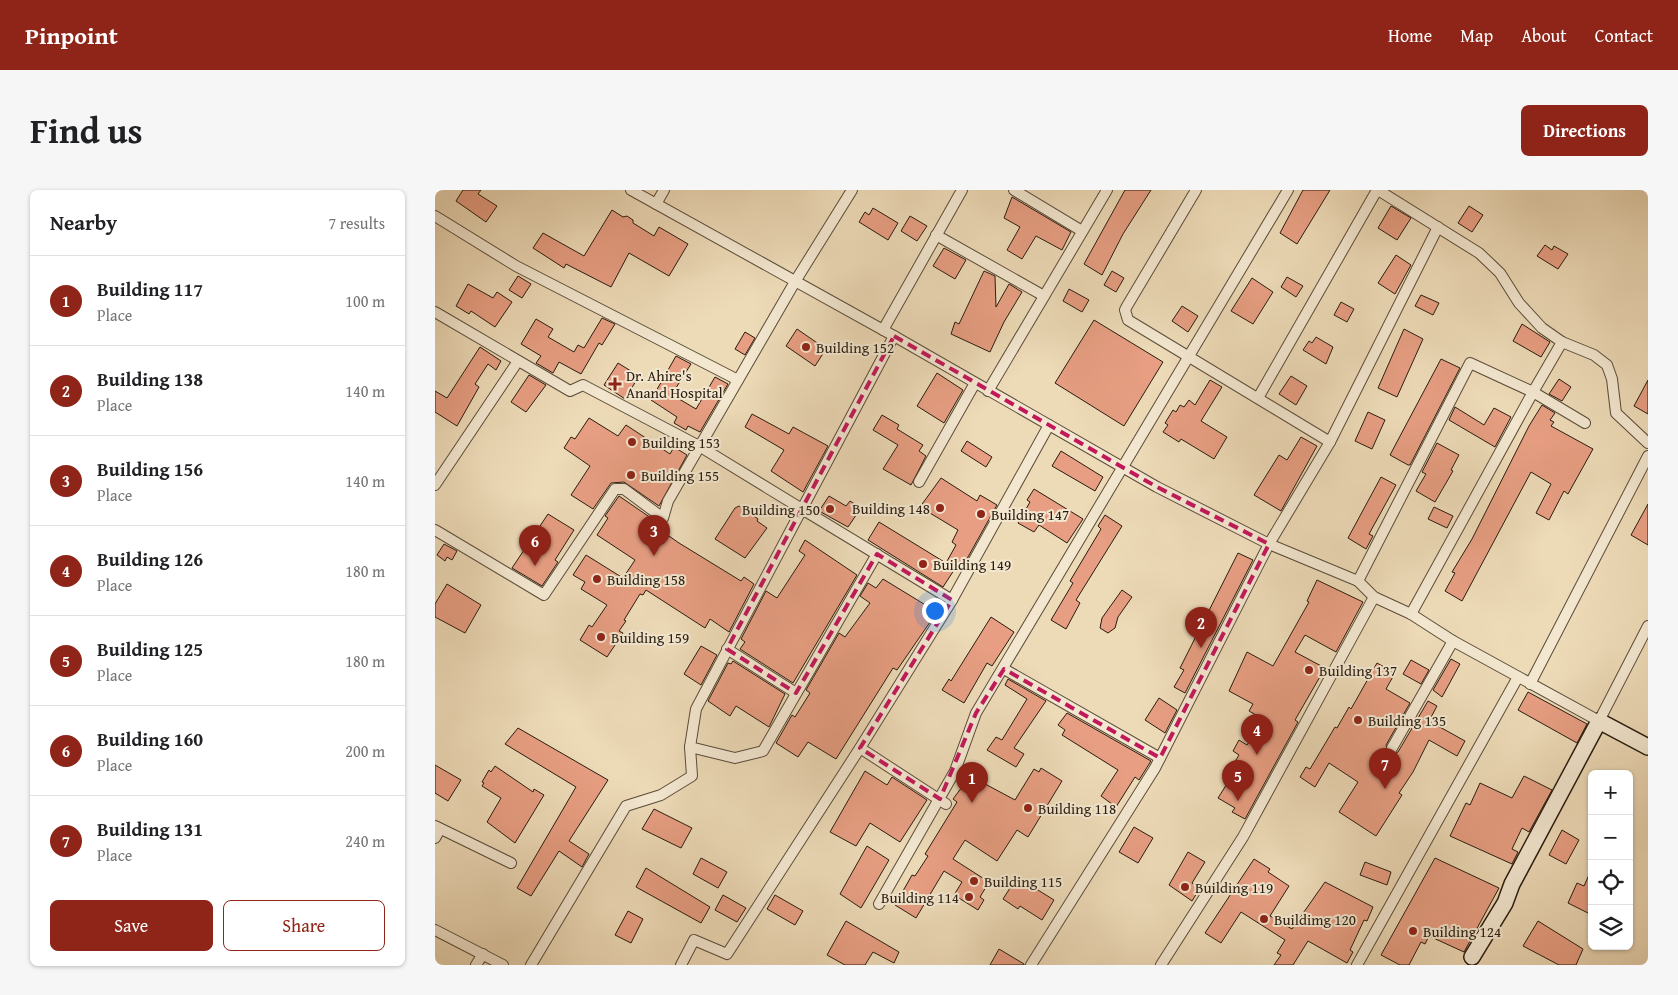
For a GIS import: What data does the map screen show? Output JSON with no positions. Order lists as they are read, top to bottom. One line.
{"places":{"other":["Building 152","Building 153","Building 155","Building 148","Building 150","Building 147","Building 149","Building 158","Building 159","Building 137","Building 135","Building 118","Building 115","Building 119","Building 114","Buildimg 120","Building 124"],"health":["Dr. Ahire's Anand Hospital"]},"page":{"header":"Pinpoint","nav":["Home","Map","About","Contact"],"title":"Find us","buttons":["Directions",["Save","Share"]],"heading":["Nearby","7 results"],"list":[{"mark":"1","name":"Building 117","note":"Place","value":"100 m"},{"mark":"2","name":"Building 138","note":"Place","value":"140 m"},{"mark":"3","name":"Building 156","note":"Place","value":"140 m"},{"mark":"4","name":"Building 126","note":"Place","value":"180 m"},{"mark":"5","name":"Building 125","note":"Place","value":"180 m"},{"mark":"6","name":"Building 160","note":"Place","value":"200 m"},{"mark":"7","name":"Building 131","note":"Place","value":"240 m"}],"pins":["3","6","2","4","7","5","1"],"map_buttons":["+","−"]}}
